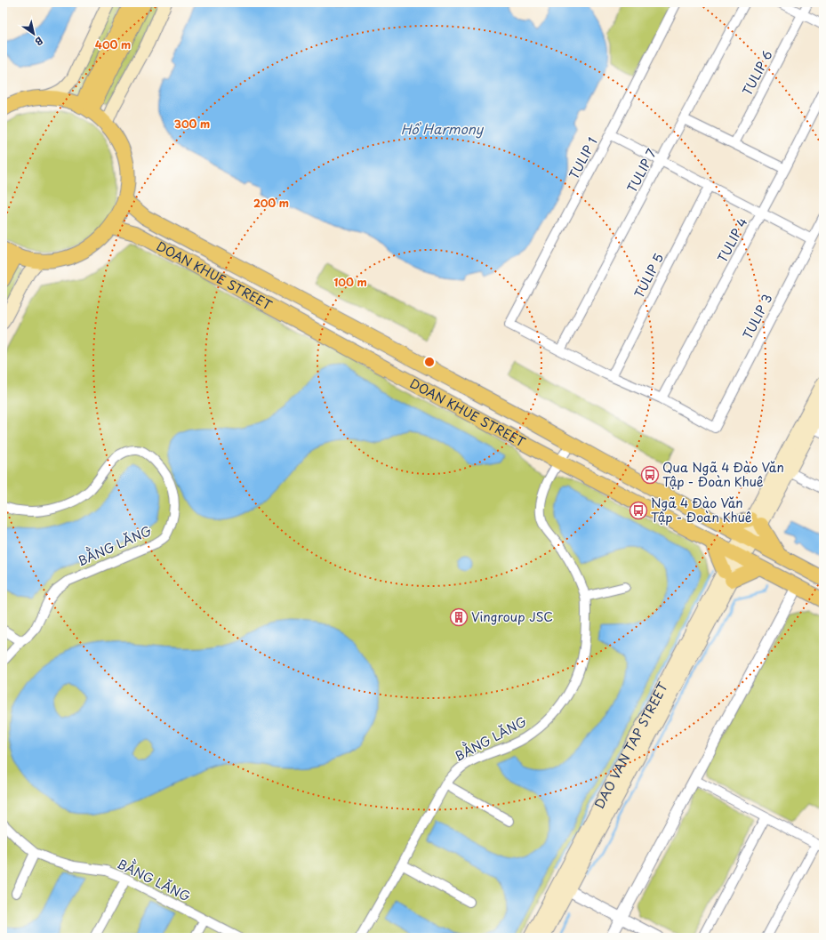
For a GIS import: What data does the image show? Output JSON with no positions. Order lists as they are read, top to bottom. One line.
{"streets":{"main road":["DOAN KHUE STREET","DAO VAN TAP STREET"],"street":["TULIP 6","TULIP 1","TULIP 7","TULIP 4","TULIP 5","TULIP 3","BẰNG LĂNG"]},"crossings":[["TULIP 1","TULIP 7"],["TULIP 4","TULIP 3"],["DOAN KHUE STREET","BẰNG LĂNG"],["DOAN KHUE STREET","DAO VAN TAP STREET"]],"water":["Hồ Harmony"],"places":{"bus stop":["Qua Ngã 4 Đào Văn Tập - Đoàn Khuê","Ngã 4 Đào Văn Tập - Đoàn Khuê"],"building":["Vingroup JSC"]},"north":"bottom right","rings":["400 m","300 m","200 m","100 m"]}
